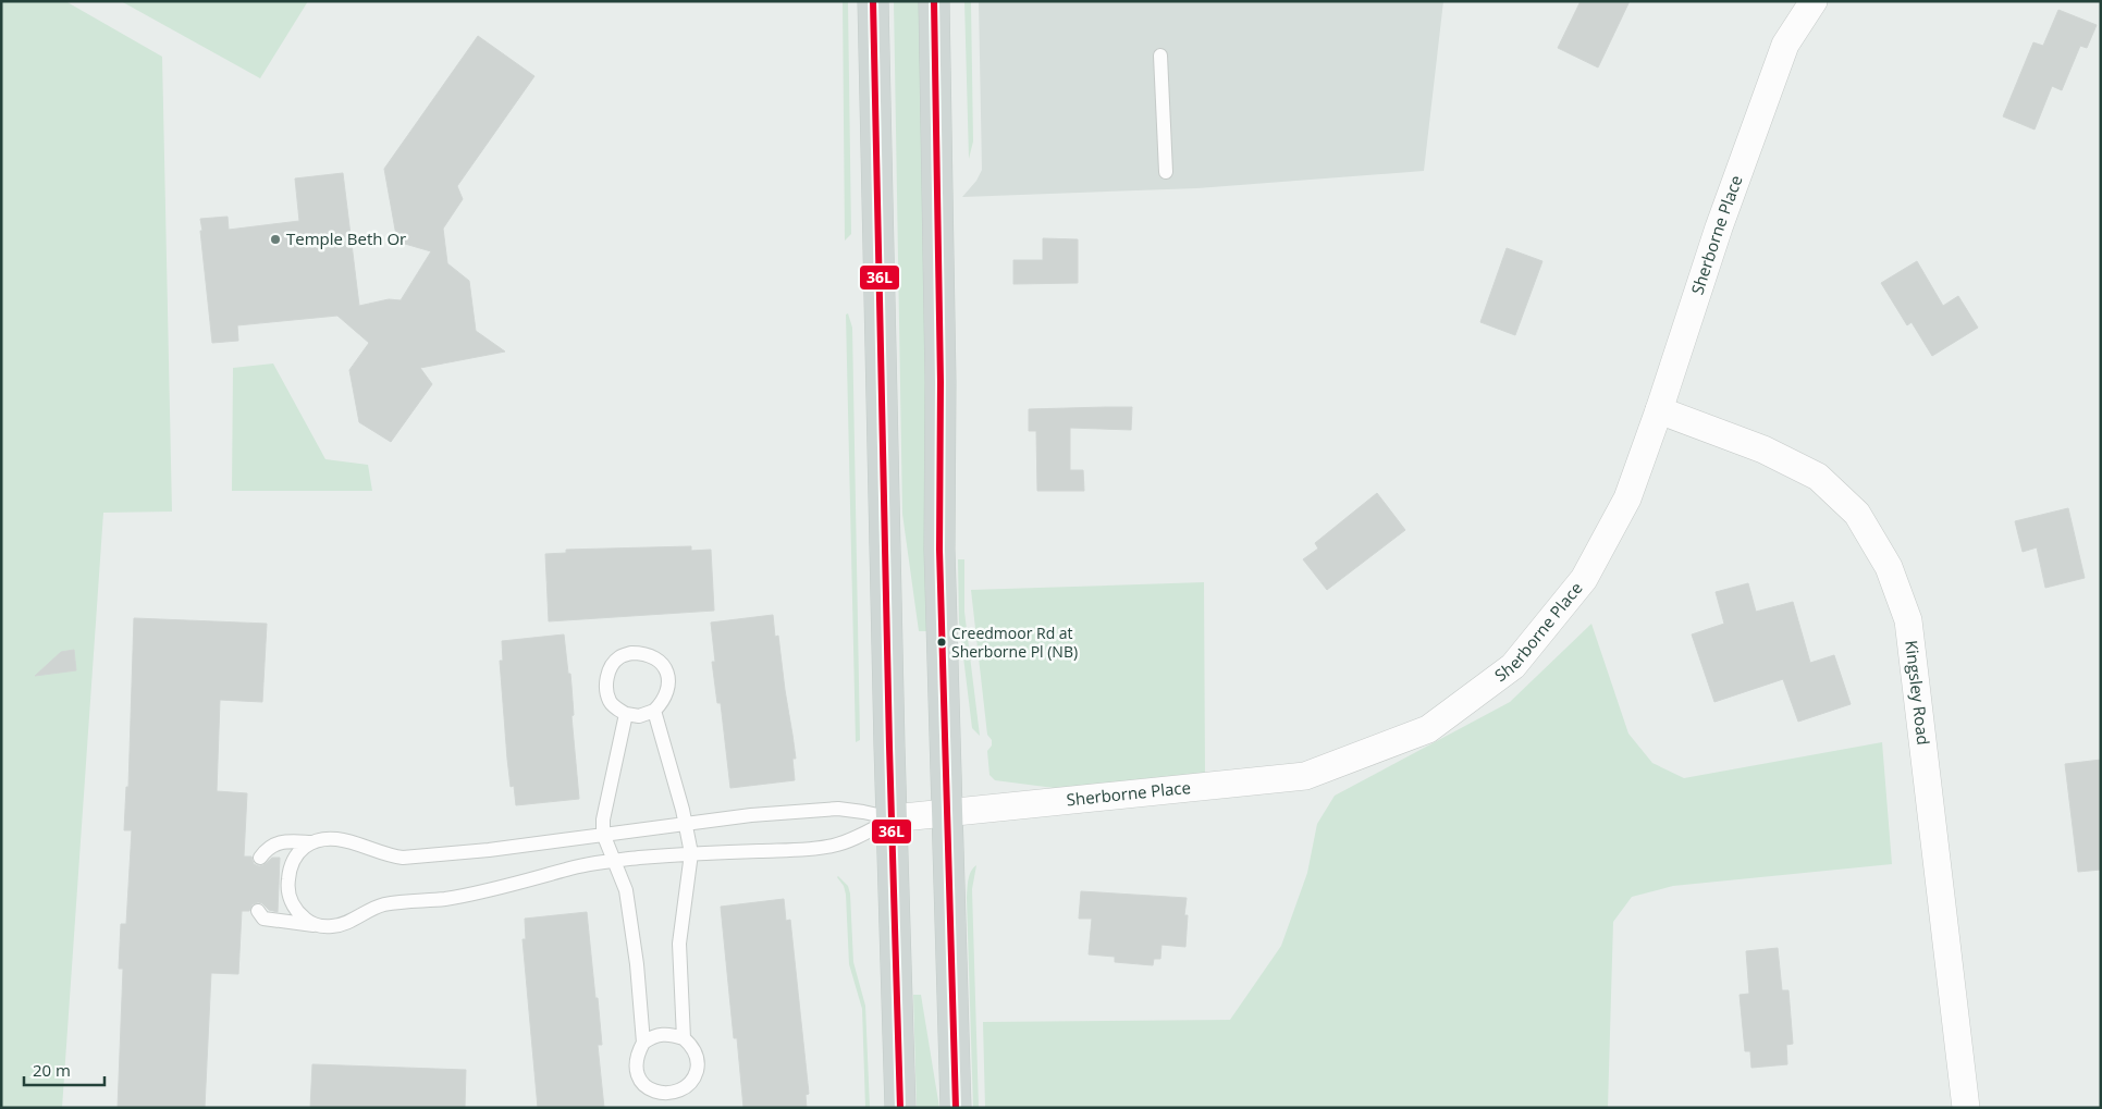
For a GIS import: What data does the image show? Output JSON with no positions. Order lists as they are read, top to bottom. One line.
{"streets":{"street":["Sherborne Place","Kingsley Road"]},"crossings":[["Sherborne Place","Kingsley Road"]],"places":["Temple Beth Or","Creedmoor Rd at Sherborne Pl (NB)"],"lines":["transit line 36L"],"scale_bar":"20 m"}
